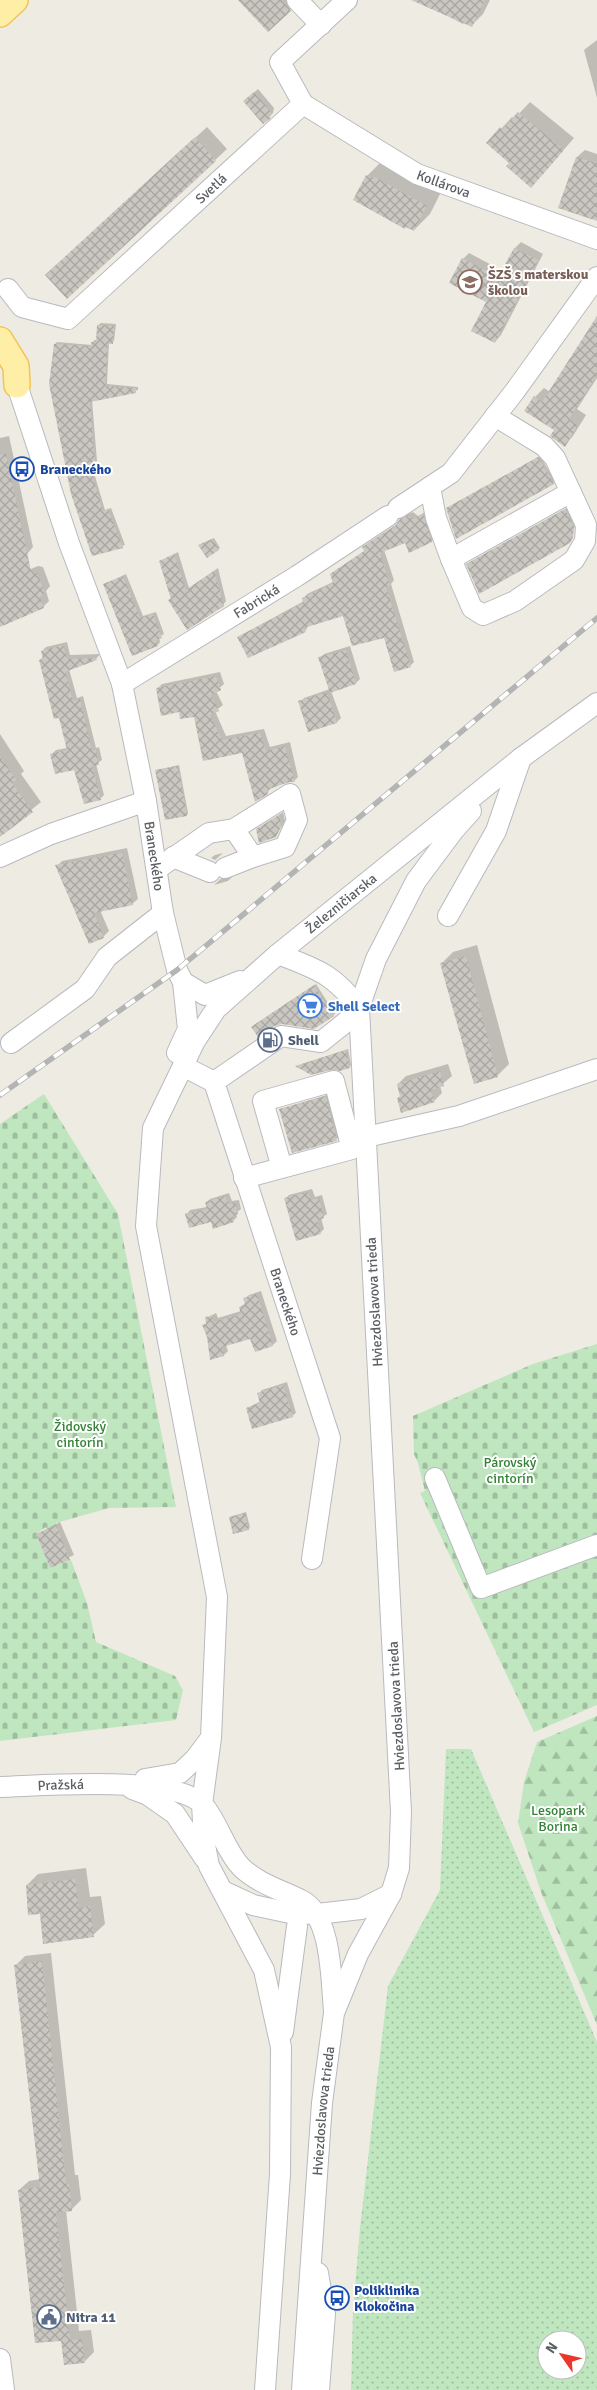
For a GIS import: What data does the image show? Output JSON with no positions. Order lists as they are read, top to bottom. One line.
{"streets":{"street":["Kollárova","Svetlá","Fabrická","Braneckého","Železničiarska","Hviezdoslavova trieda","Pražská"]},"crossings":[["Kollárova","Svetlá"],["Fabrická","Braneckého"],["Železničiarska","Hviezdoslavova trieda"]],"parks":["Židovský cintorín","Párovský cintorín","Lesopark Borina"],"places":{"school or university":["ŠZŠ s materskou školou"],"bus stop":["Braneckého","Poliklinika Klokočina"],"supermarket":["Shell Select"],"fuel station":["Shell"],"public building":["Nitra 11"]},"north":"top left"}
